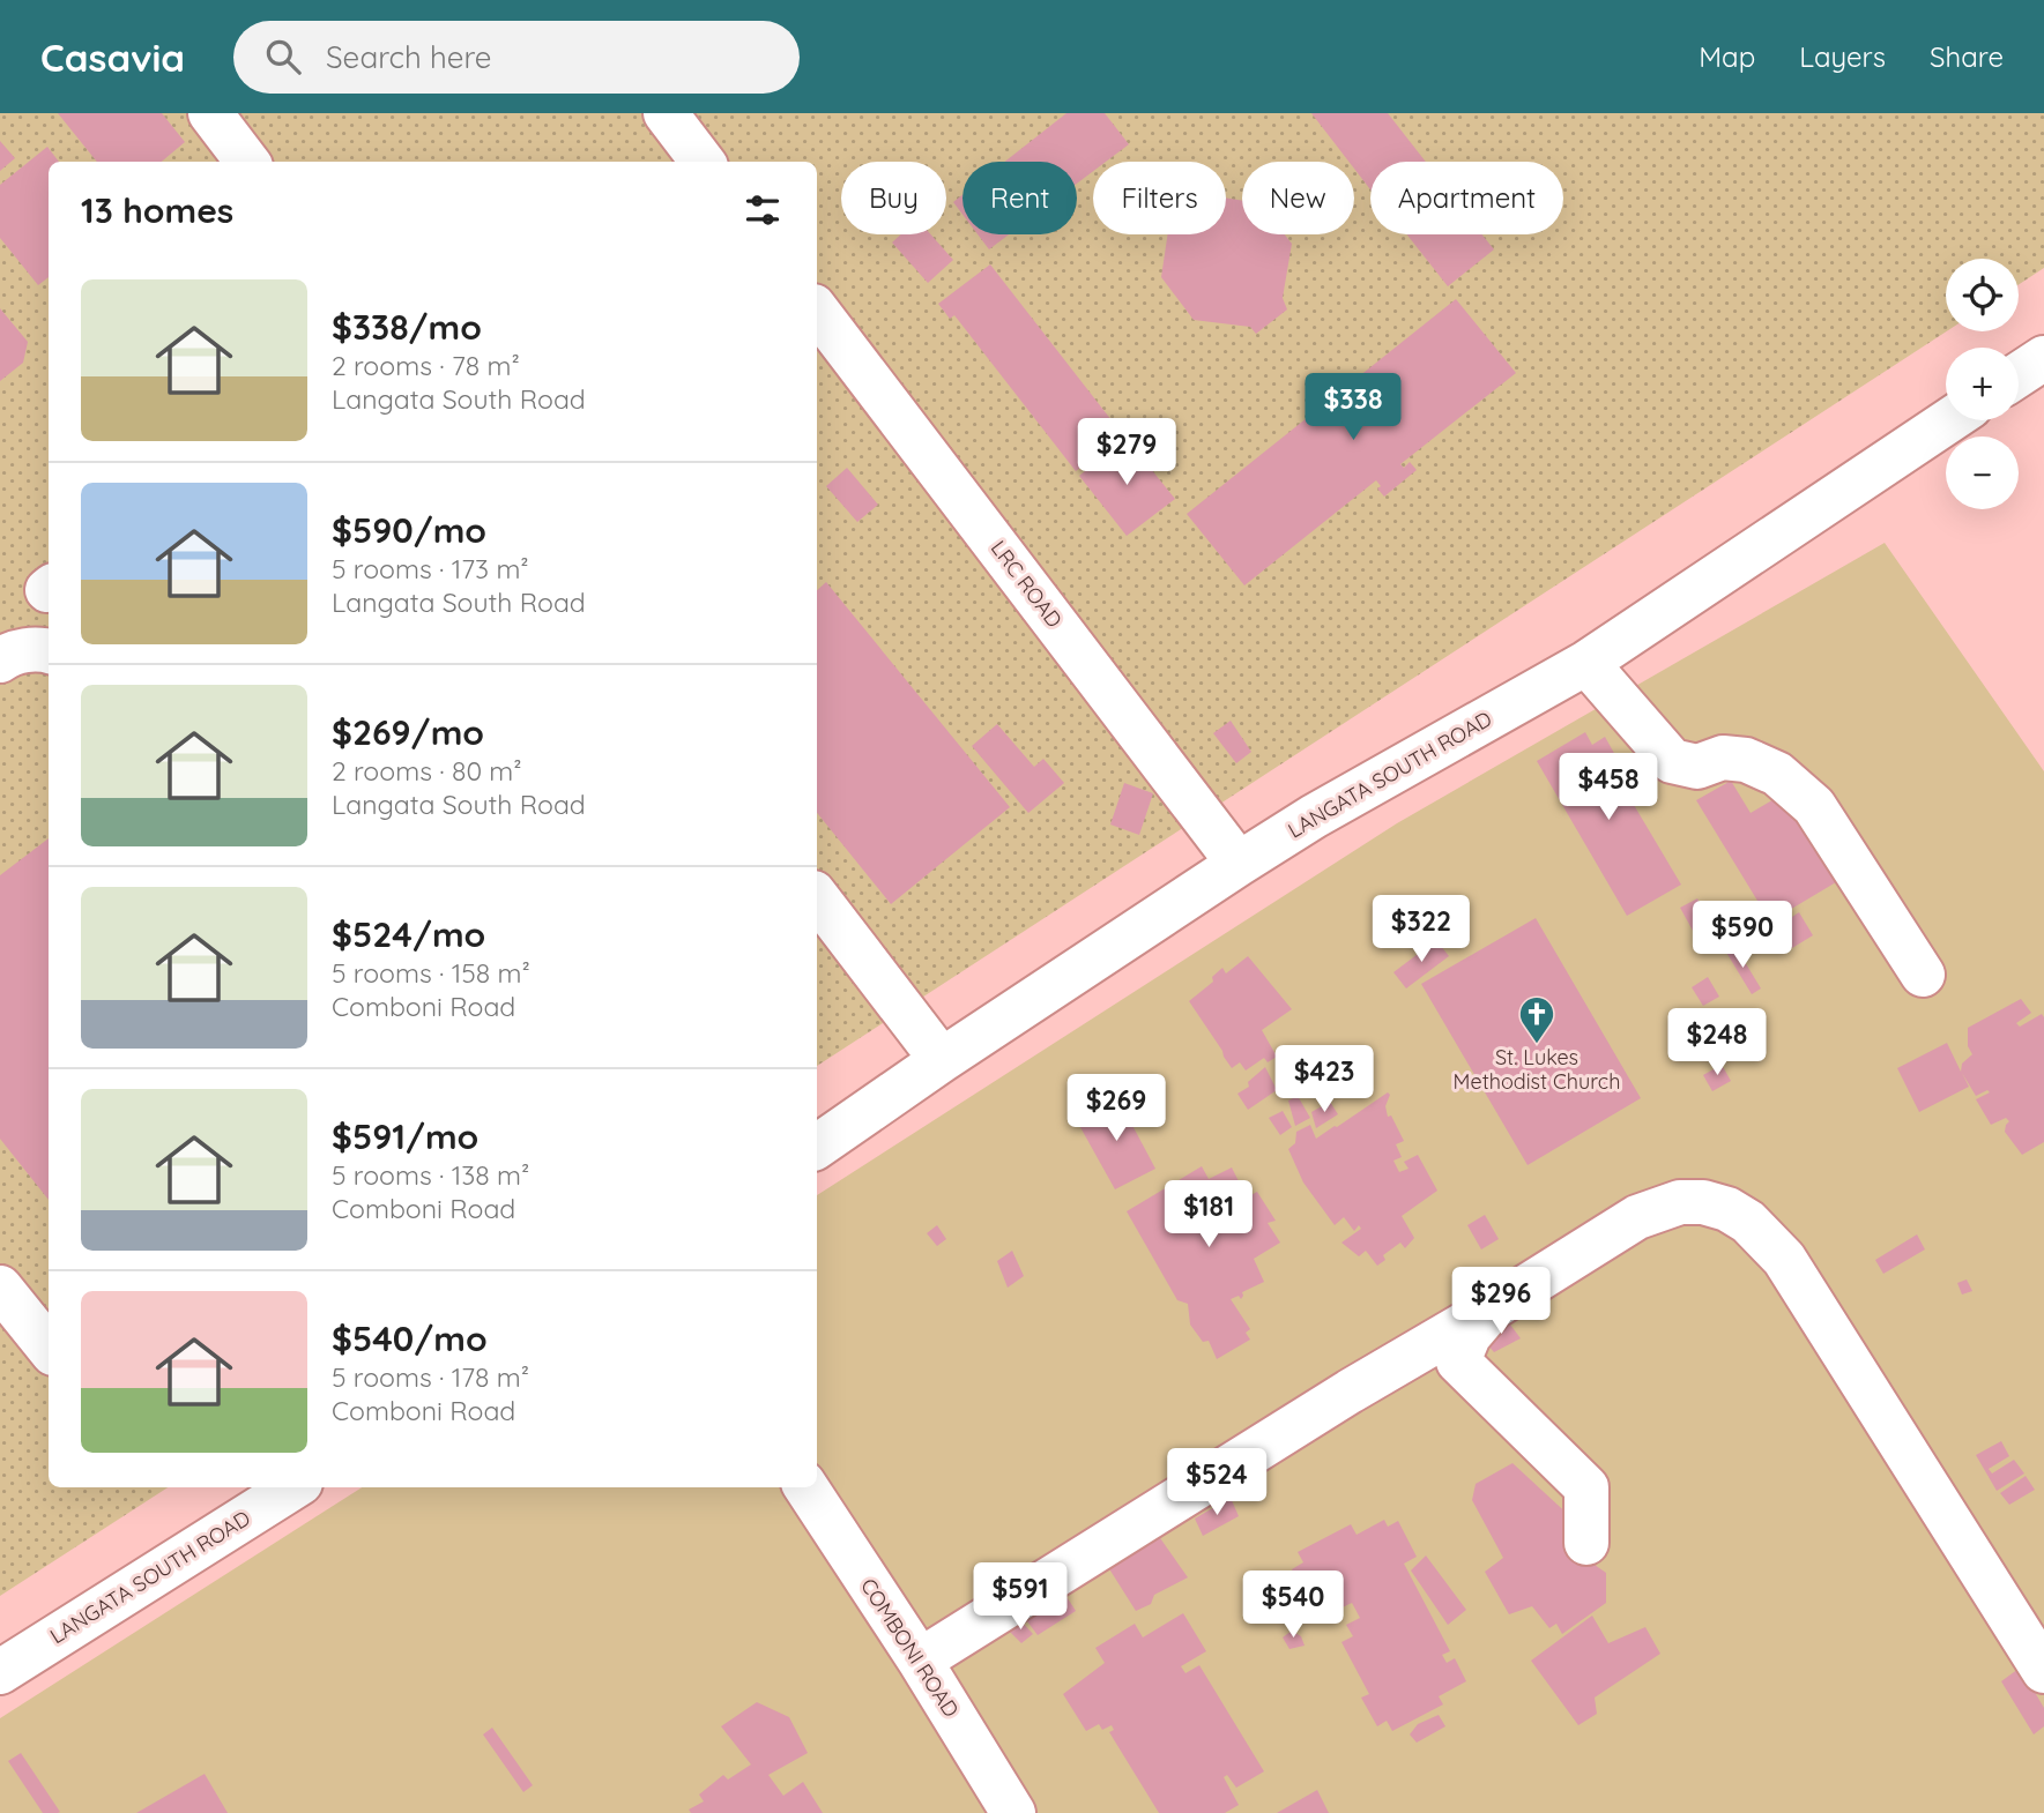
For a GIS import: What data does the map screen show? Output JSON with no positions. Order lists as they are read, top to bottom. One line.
{"streets":{"street":["LRC ROAD","LANGATA SOUTH ROAD","COMBONI ROAD"]},"crossings":[["LRC ROAD","LANGATA SOUTH ROAD"]],"places":{"church":["St. Lukes Methodist Church"]},"page":{"header":"Casavia","search":"Search here","nav":["Map","Layers","Share"],"chip":["Buy","Rent","Filters","New","Apartment"],"heading":"13 homes","map_buttons":["+","−"],"list":[{"name":"$338/mo","note":"2 rooms · 78 m² · Langata South Road"},{"name":"$590/mo","note":"5 rooms · 173 m² · Langata South Road"},{"name":"$269/mo","note":"2 rooms · 80 m² · Langata South Road"},{"name":"$524/mo","note":"5 rooms · 158 m² · Comboni Road"},{"name":"$591/mo","note":"5 rooms · 138 m² · Comboni Road"},{"name":"$540/mo","note":"5 rooms · 178 m² · Comboni Road"}],"price":["$338","$279","$458","$322","$590","$248","$423","$269","$181","$296","$524","$591","$540"]}}
